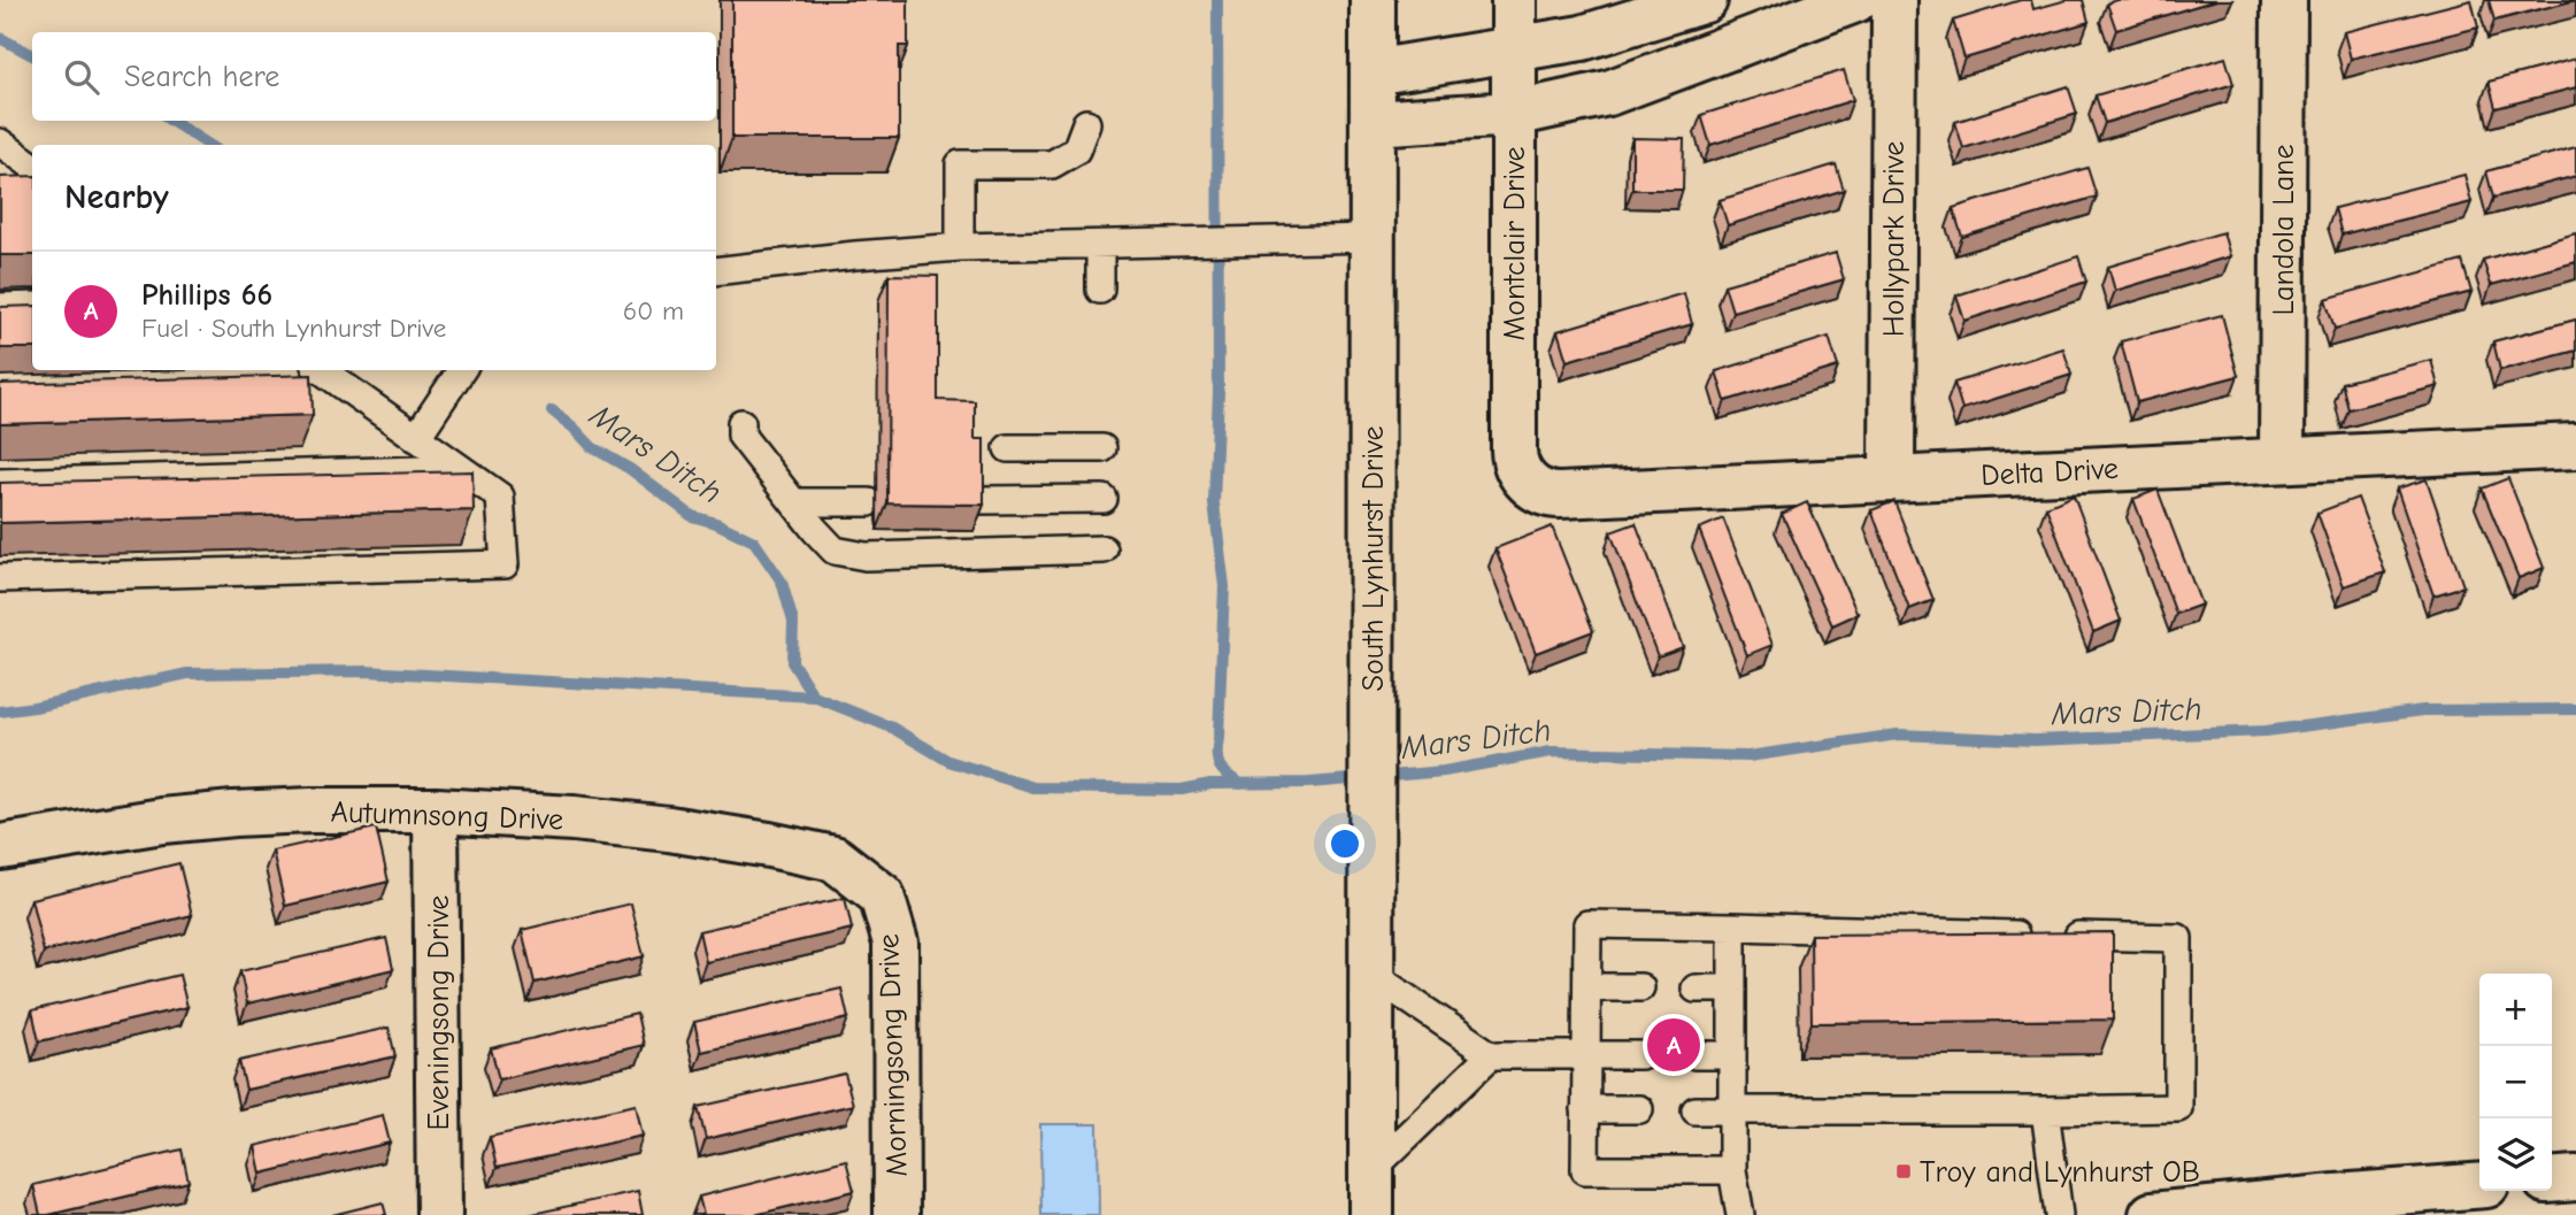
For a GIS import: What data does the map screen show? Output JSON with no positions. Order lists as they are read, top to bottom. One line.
{"streets":{"street":["Landola Lane","Hollypark Drive","Montclair Drive","Delta Drive","South Lynhurst Drive","Autumnsong Drive","Eveningsong Drive","Morningsong Drive"]},"crossings":[["Landola Lane","Delta Drive"],["Hollypark Drive","Delta Drive"],["Montclair Drive","Delta Drive"],["Autumnsong Drive","Eveningsong Drive"],["Autumnsong Drive","Morningsong Drive"]],"water":["Mars Ditch"],"places":{"transit":["Troy and Lynhurst OB"]},"page":{"search":"Search here","heading":"Nearby","list":[{"mark":"A","name":"Phillips 66","note":"Fuel · South Lynhurst Drive","value":"60 m"}],"map_buttons":["+","−"],"pins":"A"}}
